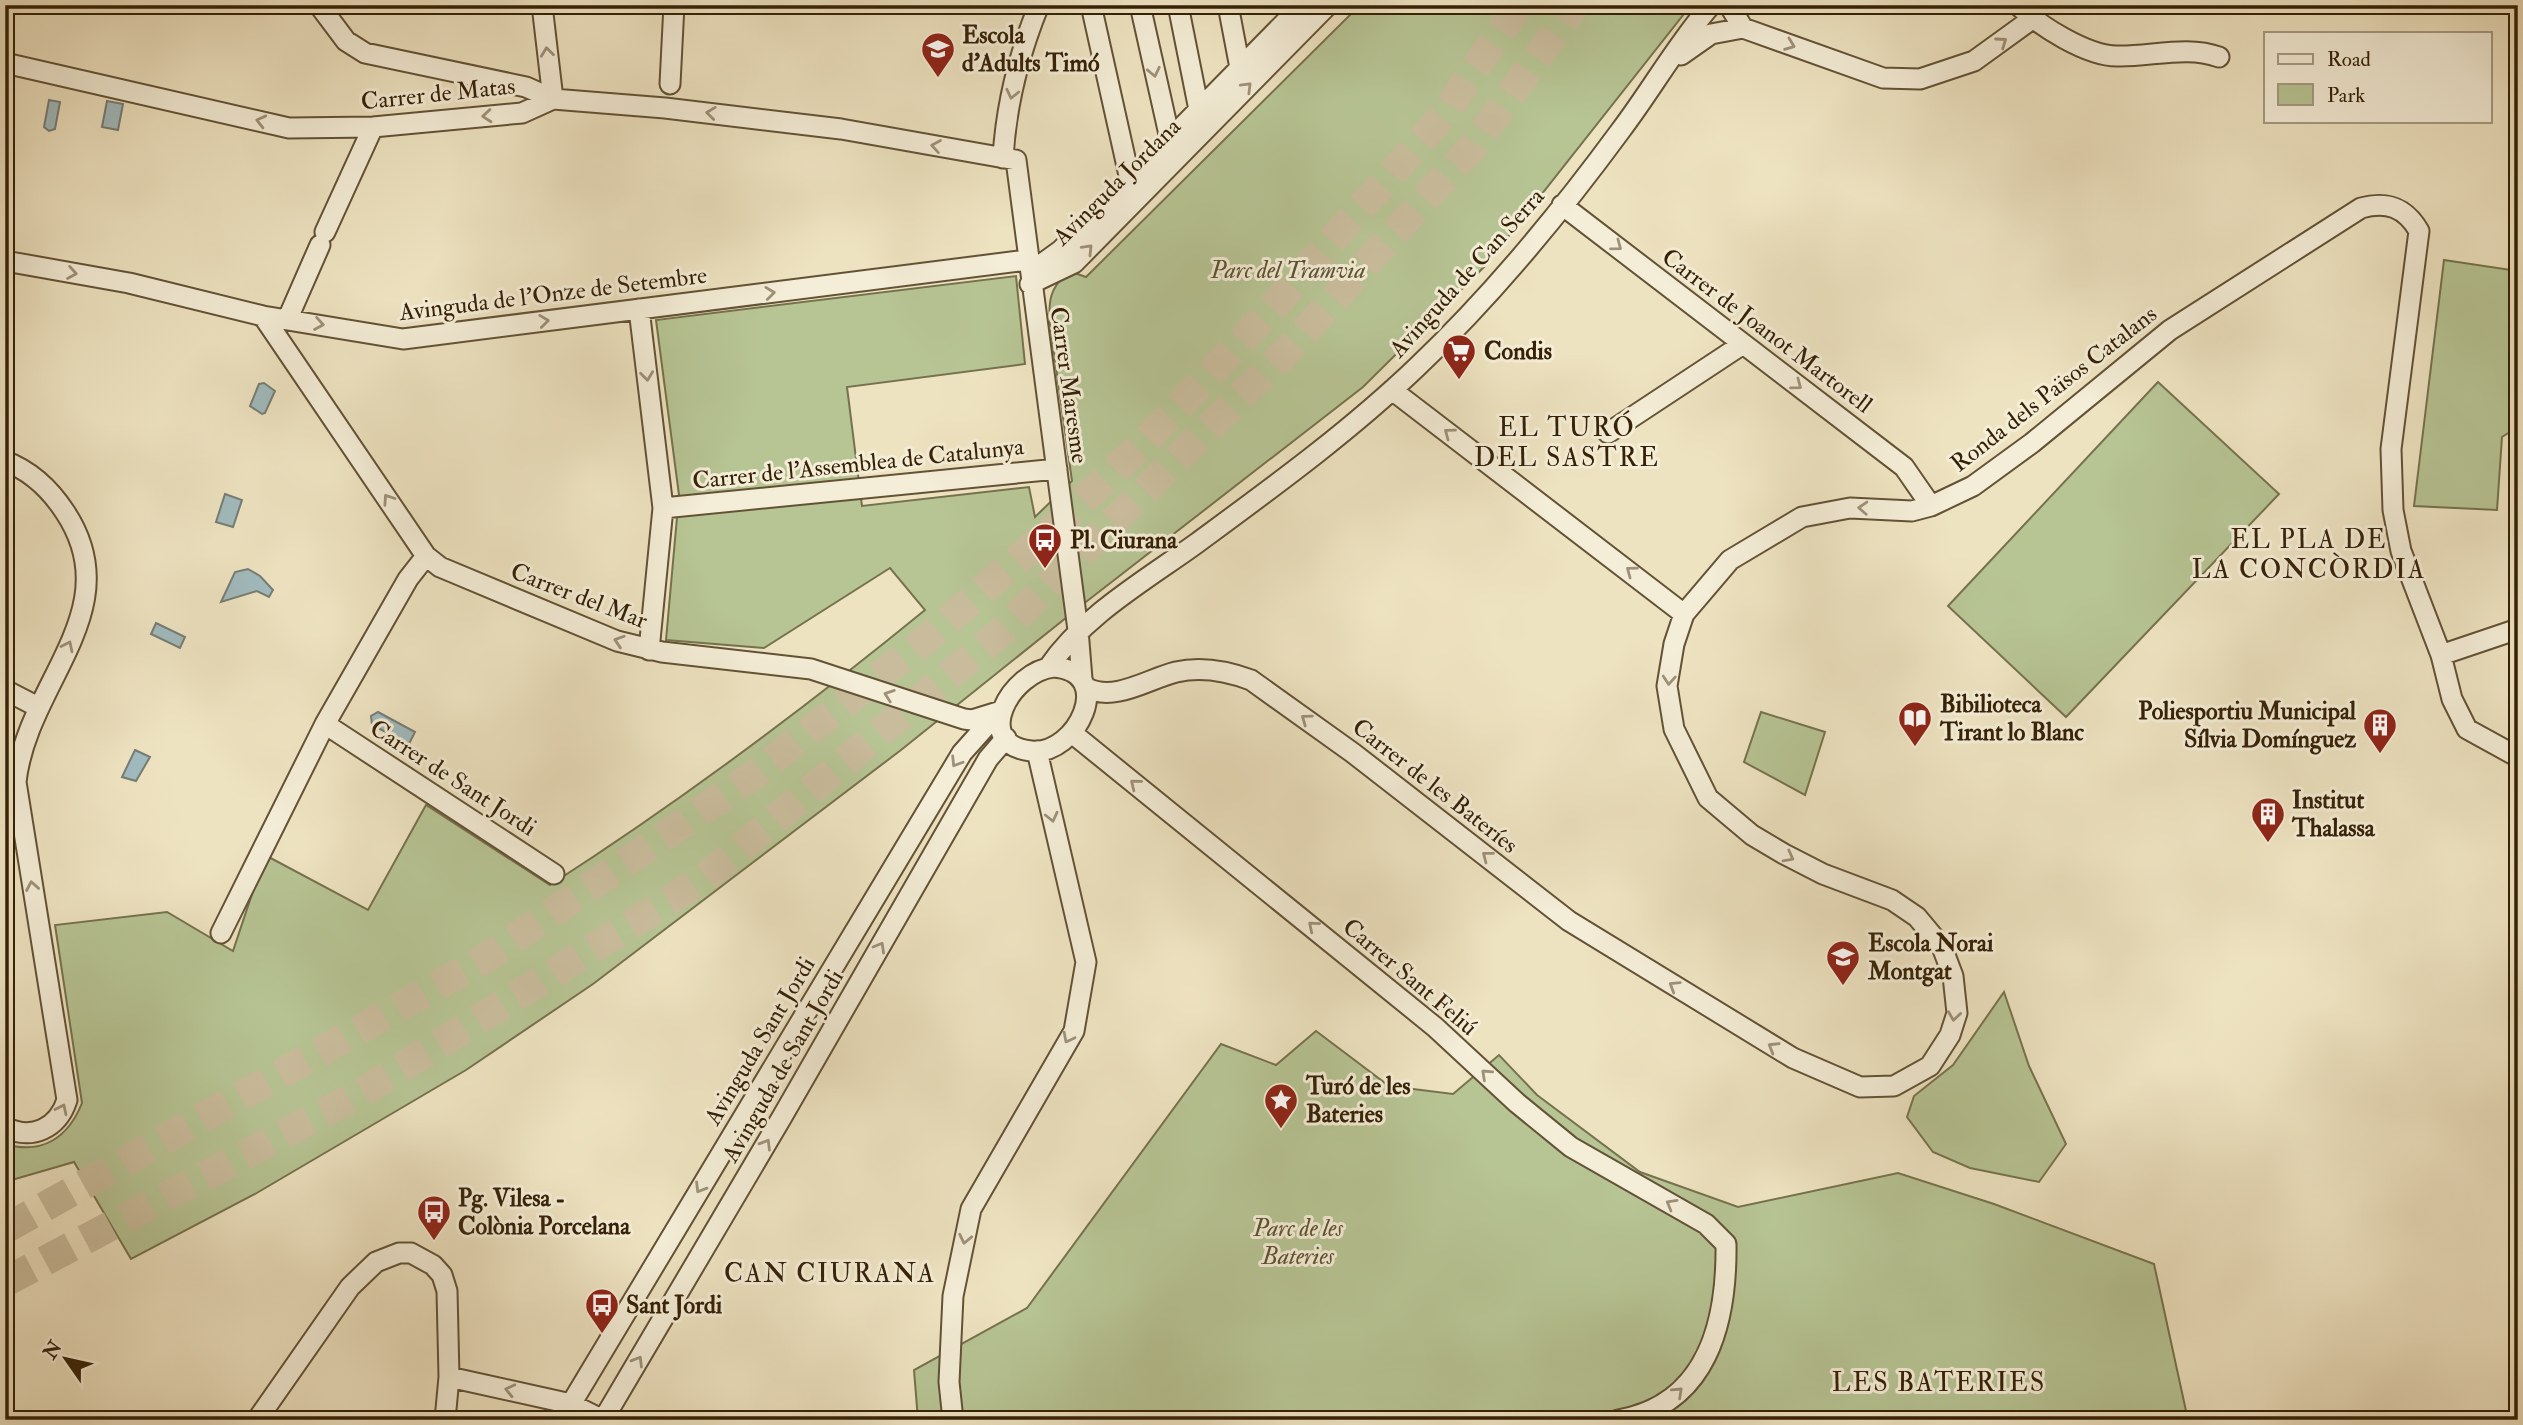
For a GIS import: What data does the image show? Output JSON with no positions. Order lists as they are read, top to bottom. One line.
{"streets":{"street":["Carrer de Matas","Avinguda Jordana","Avinguda de Can Serra","Avinguda de l'Onze de Setembre","Carrer de Joanot Martorell","Carrer Maresme","Ronda dels Països Catalans","Carrer de l'Assemblea de Catalunya","Carrer del Mar","Carrer de Sant Jordi","Carrer de les Bateríes","Carrer Sant Feliú","Avinguda Sant Jordi","Avinguda de Sant Jordi"]},"crossings":[["Carrer de Matas","Carrer Maresme"],["Avinguda Jordana","Carrer Maresme"],["Avinguda de Can Serra","Carrer de Joanot Martorell"],["Avinguda de Can Serra","Carrer Maresme"],["Avinguda de l'Onze de Setembre","Carrer Maresme"],["Avinguda de l'Onze de Setembre","Carrer del Mar"],["Carrer de Joanot Martorell","Ronda dels Països Catalans"],["Carrer Maresme","Carrer de l'Assemblea de Catalunya"],["Carrer Maresme","Carrer del Mar"],["Carrer Maresme","Carrer de les Bateríes"],["Carrer Maresme","Carrer Sant Feliú"],["Carrer Maresme","Avinguda Sant Jordi"],["Carrer Maresme","Avinguda de Sant Jordi"],["Ronda dels Països Catalans","Carrer de les Bateríes"],["Carrer del Mar","Carrer de les Bateríes"],["Carrer del Mar","Carrer Sant Feliú"],["Carrer del Mar","Avinguda Sant Jordi"],["Carrer del Mar","Avinguda de Sant Jordi"],["Carrer de les Bateríes","Carrer Sant Feliú"],["Carrer de les Bateríes","Avinguda Sant Jordi"],["Carrer de les Bateríes","Avinguda de Sant Jordi"],["Carrer Sant Feliú","Avinguda Sant Jordi"],["Carrer Sant Feliú","Avinguda de Sant Jordi"],["Avinguda Sant Jordi","Avinguda de Sant Jordi"]],"one_way":["Carrer de Matas","Avinguda de l'Onze de Setembre","Carrer de Joanot Martorell","Carrer del Mar","Carrer de les Bateríes","Carrer Sant Feliú","Avinguda Sant Jordi","Avinguda de Sant Jordi"],"districts":["EL TURÓ DEL SASTRE","EL PLA DE LA CONCÒRDIA","CAN CIURANA","LES BATERIES"],"parks":["Parc del Tramvia","Parc de les Bateries"],"places":{"school or university":["Escola d’Adults Timó","Escola Norai Montgat"],"supermarket":["Condis"],"bus stop":["Pl. Ciurana","Pg. Vilesa - Colònia Porcelana","Sant Jordi"],"library":["Bibilioteca Tirant lo Blanc"],"building":["Poliesportiu Municipal Sílvia Domínguez","Institut Thalassa"],"place":["Turó de les Bateries"]},"legend":["Road","Park"],"north":"top left"}
